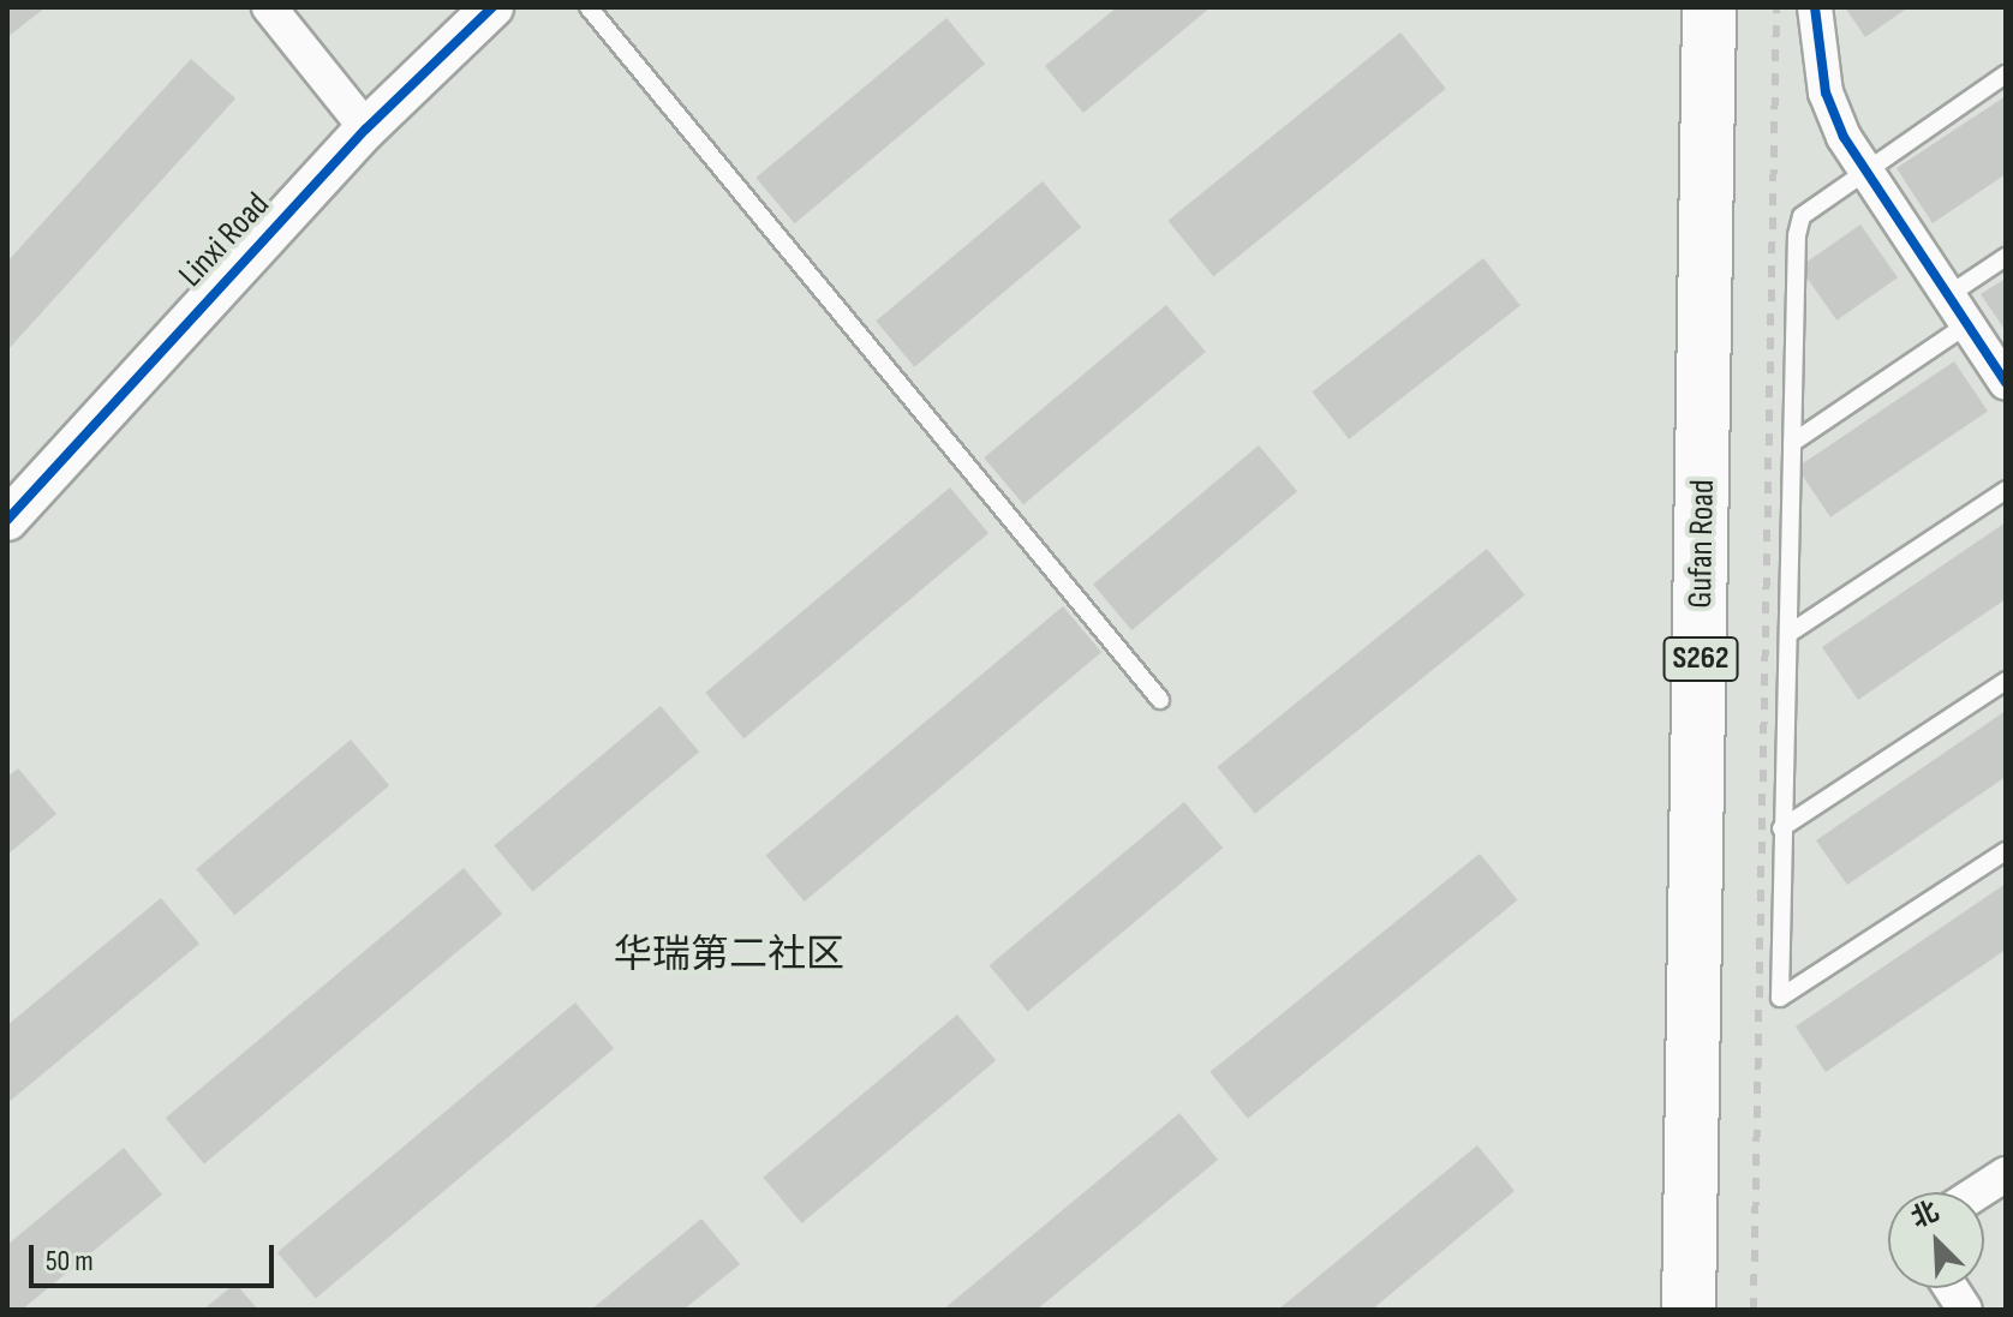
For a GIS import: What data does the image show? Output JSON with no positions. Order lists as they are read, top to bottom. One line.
{"streets":{"main road":["Gufan Road","S262"],"street":["Linxi Road"]},"districts":["华瑞第二社区"],"scale_bar":"50 m","north":"top left"}
